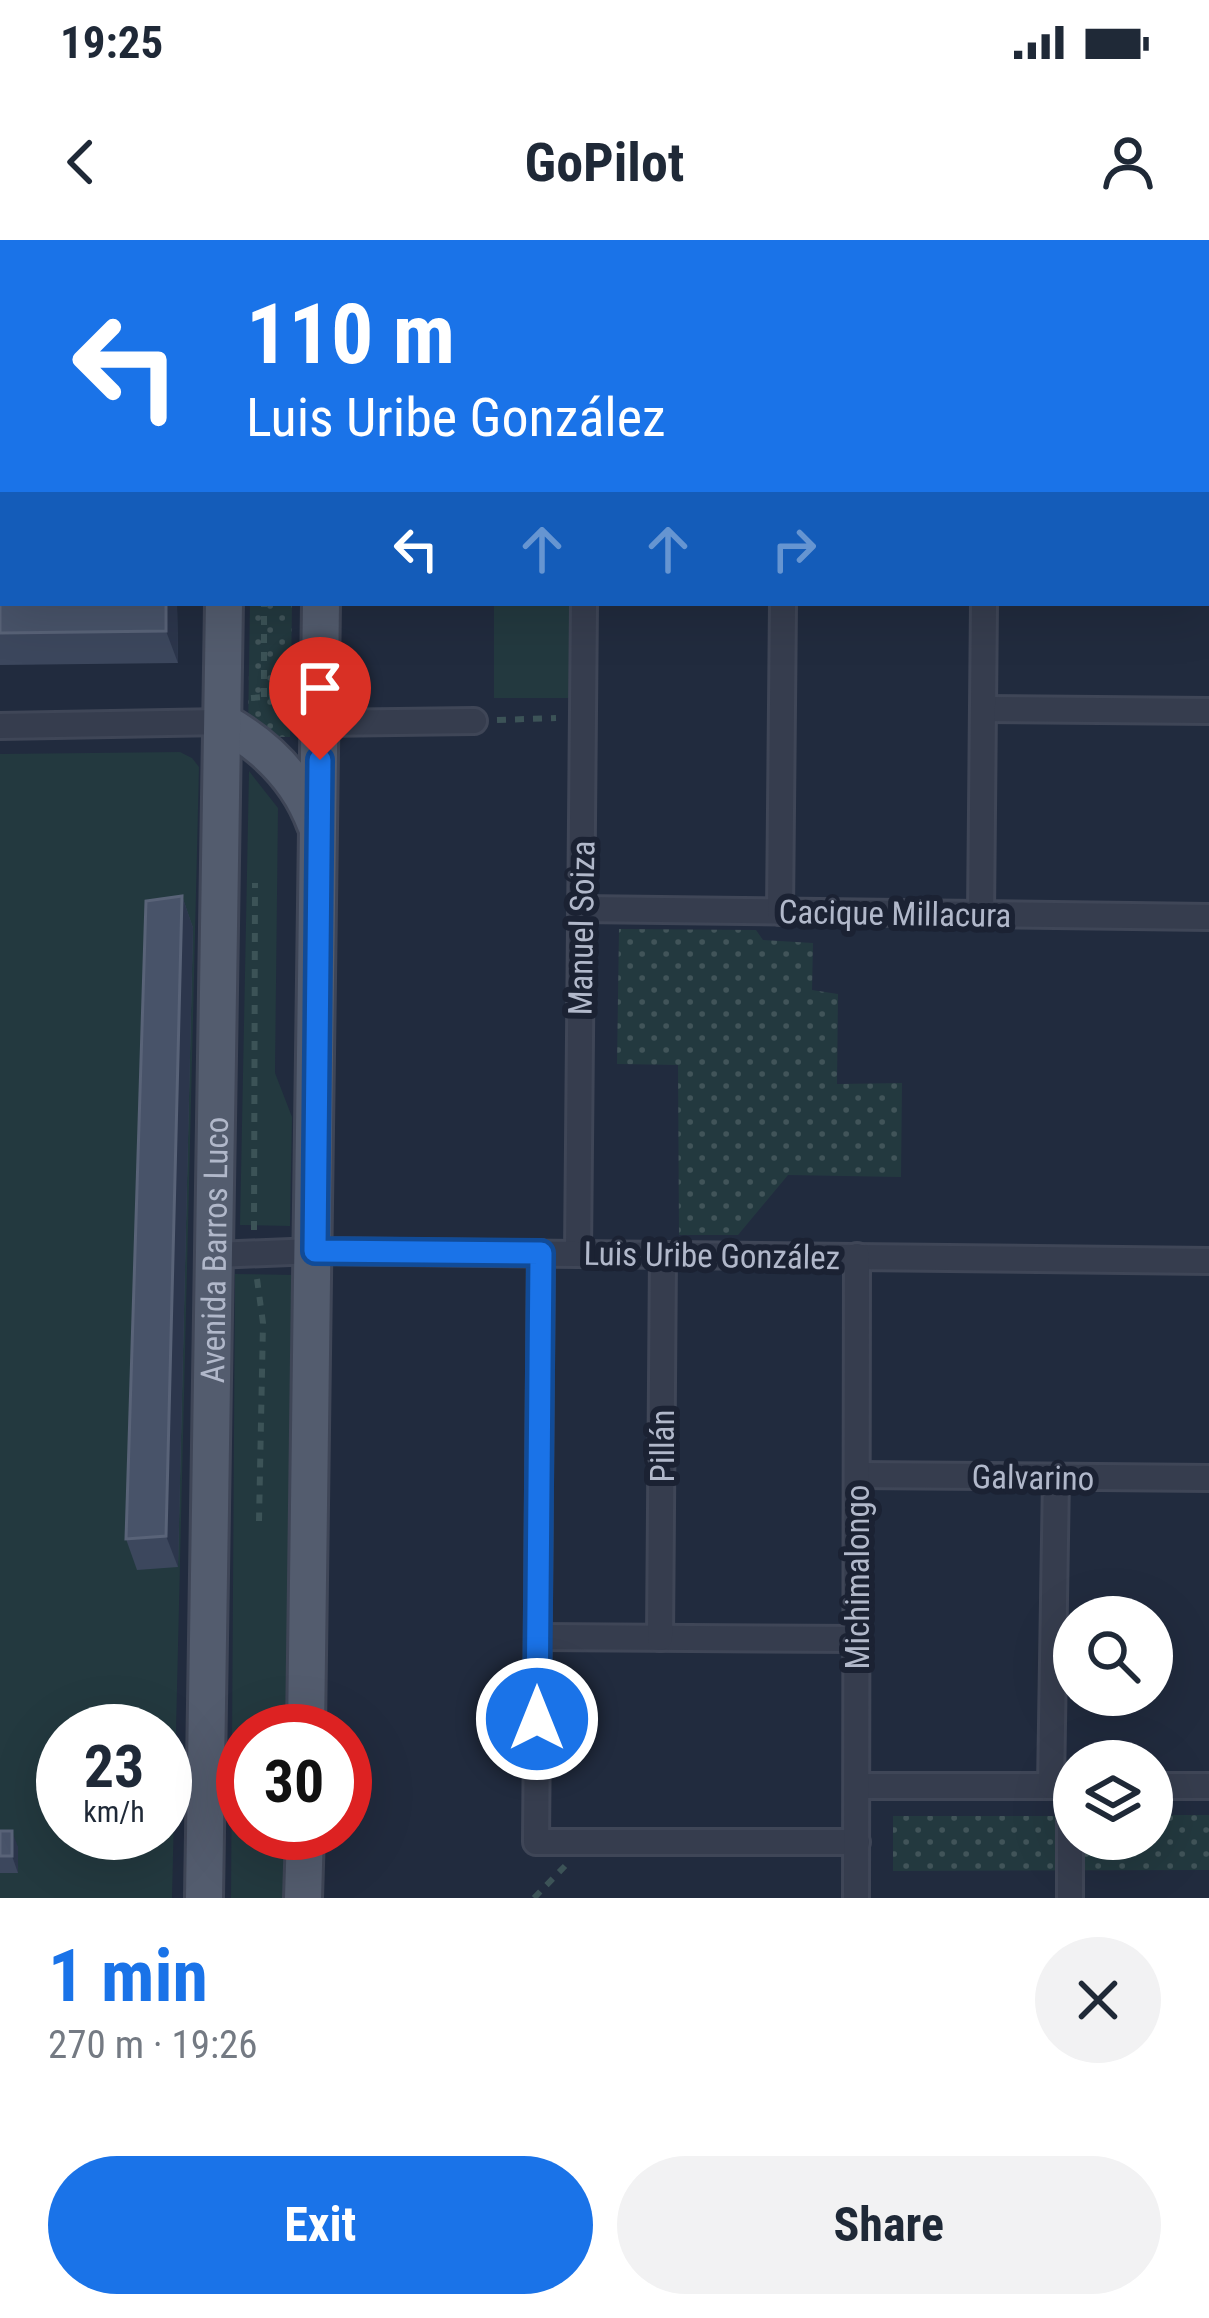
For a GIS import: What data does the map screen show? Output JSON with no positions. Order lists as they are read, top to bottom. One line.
{"streets":{"main road":["Avenida Barros Luco"],"street":["Cacique Millacura","Manuel Soiza","Luis Uribe González","Pillán","Galvarino","Michimalongo"]},"crossings":[["Cacique Millacura","Manuel Soiza"],["Manuel Soiza","Luis Uribe González"],["Avenida Barros Luco","Luis Uribe González"],["Luis Uribe González","Pillán"],["Luis Uribe González","Michimalongo"],["Galvarino","Michimalongo"]],"page":{"status":"19:25","header":"GoPilot","turn":["110 m","Luis Uribe González"],"speed":"23 km/h","limit":"30","heading":["1 min","270 m · 19:26"],"buttons":["Exit","Share"]}}
